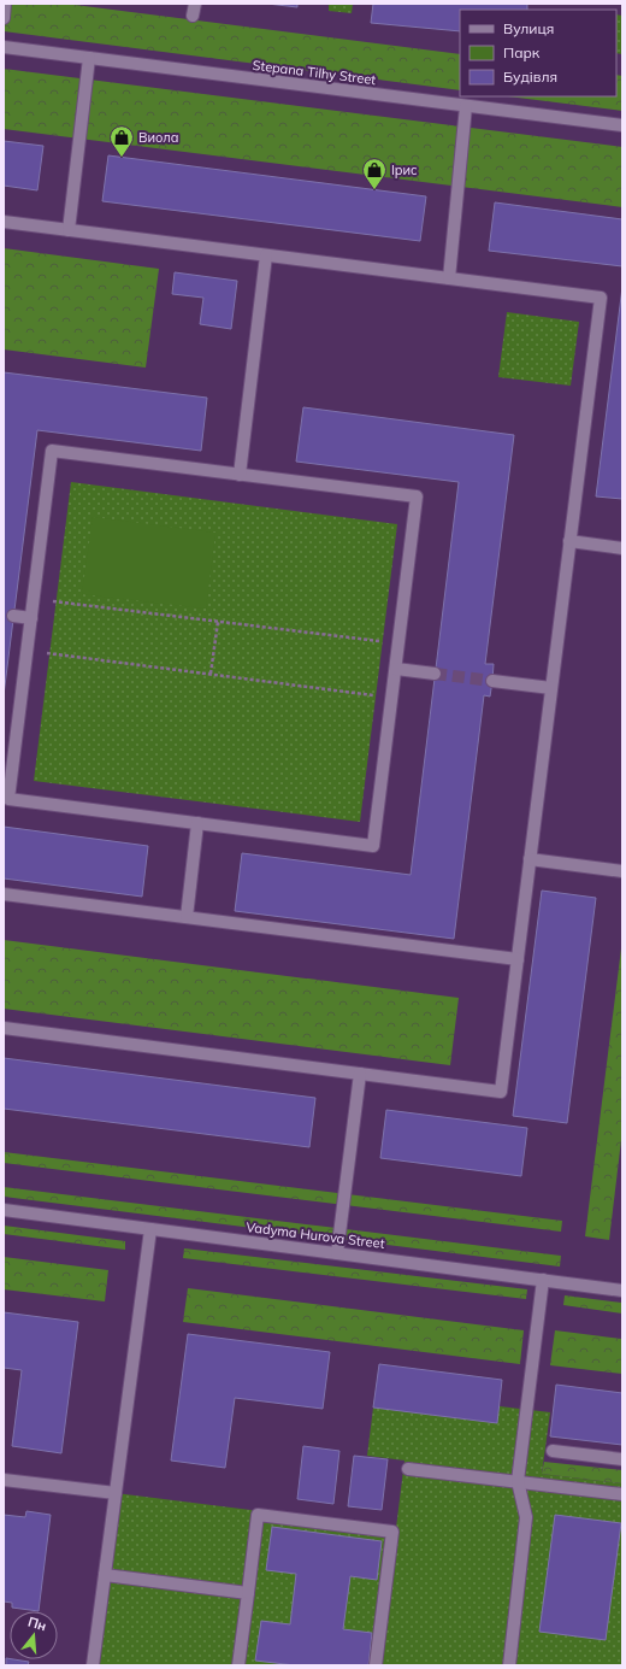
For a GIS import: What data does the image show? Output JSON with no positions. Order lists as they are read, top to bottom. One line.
{"streets":{"street":["Stepana Tilhy Street","Vadyma Hurova Street"]},"places":{"shop":["Виола","Ірис"]},"legend":["Вулиця","Парк","Будівля"],"north":"top"}
